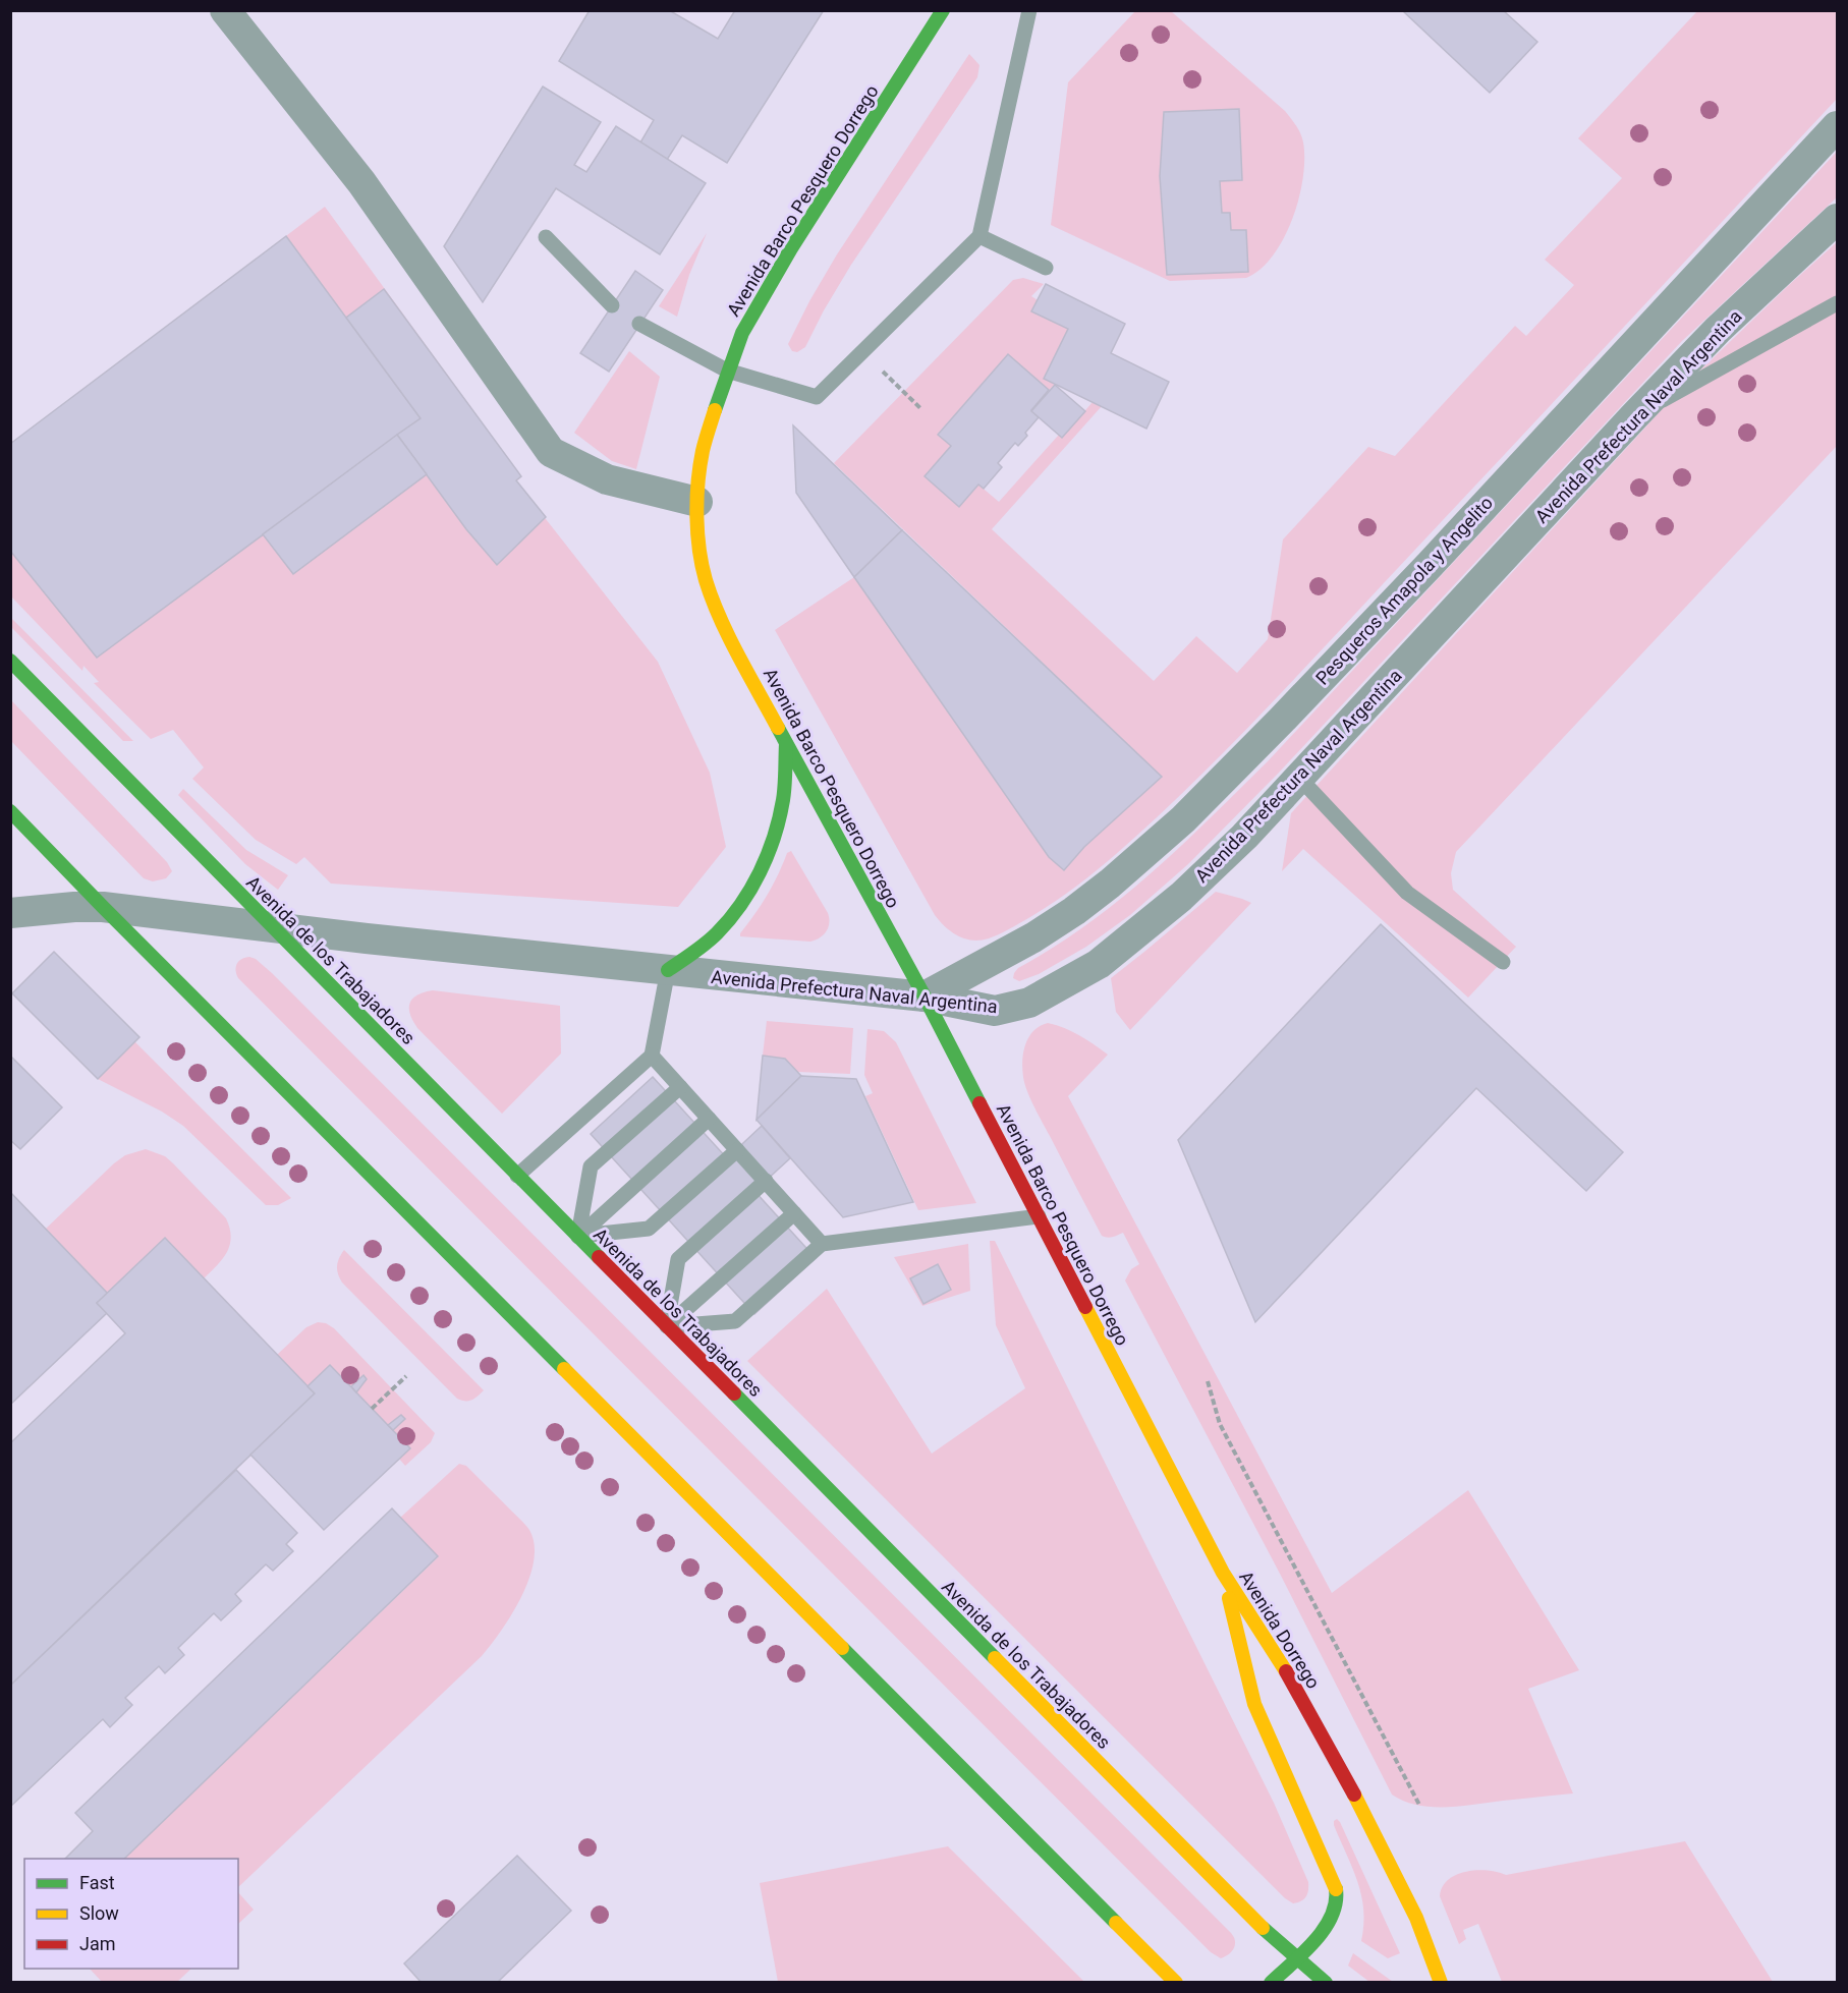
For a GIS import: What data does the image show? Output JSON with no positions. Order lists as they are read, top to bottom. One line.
{"streets":{"main road":["Avenida Barco Pesquero Dorrego","Avenida de los Trabajadores","Avenida Dorrego"],"street":["Avenida Prefectura Naval Argentina","Pesqueros Amapola y Angelito"]},"crossings":[["Avenida Barco Pesquero Dorrego","Avenida Prefectura Naval Argentina"],["Avenida Barco Pesquero Dorrego","Pesqueros Amapola y Angelito"],["Avenida Barco Pesquero Dorrego","Avenida Dorrego"],["Avenida Prefectura Naval Argentina","Pesqueros Amapola y Angelito"],["Avenida Prefectura Naval Argentina","Avenida de los Trabajadores"],["Avenida de los Trabajadores","Avenida Dorrego"]],"legend":["Fast","Slow","Jam"]}
